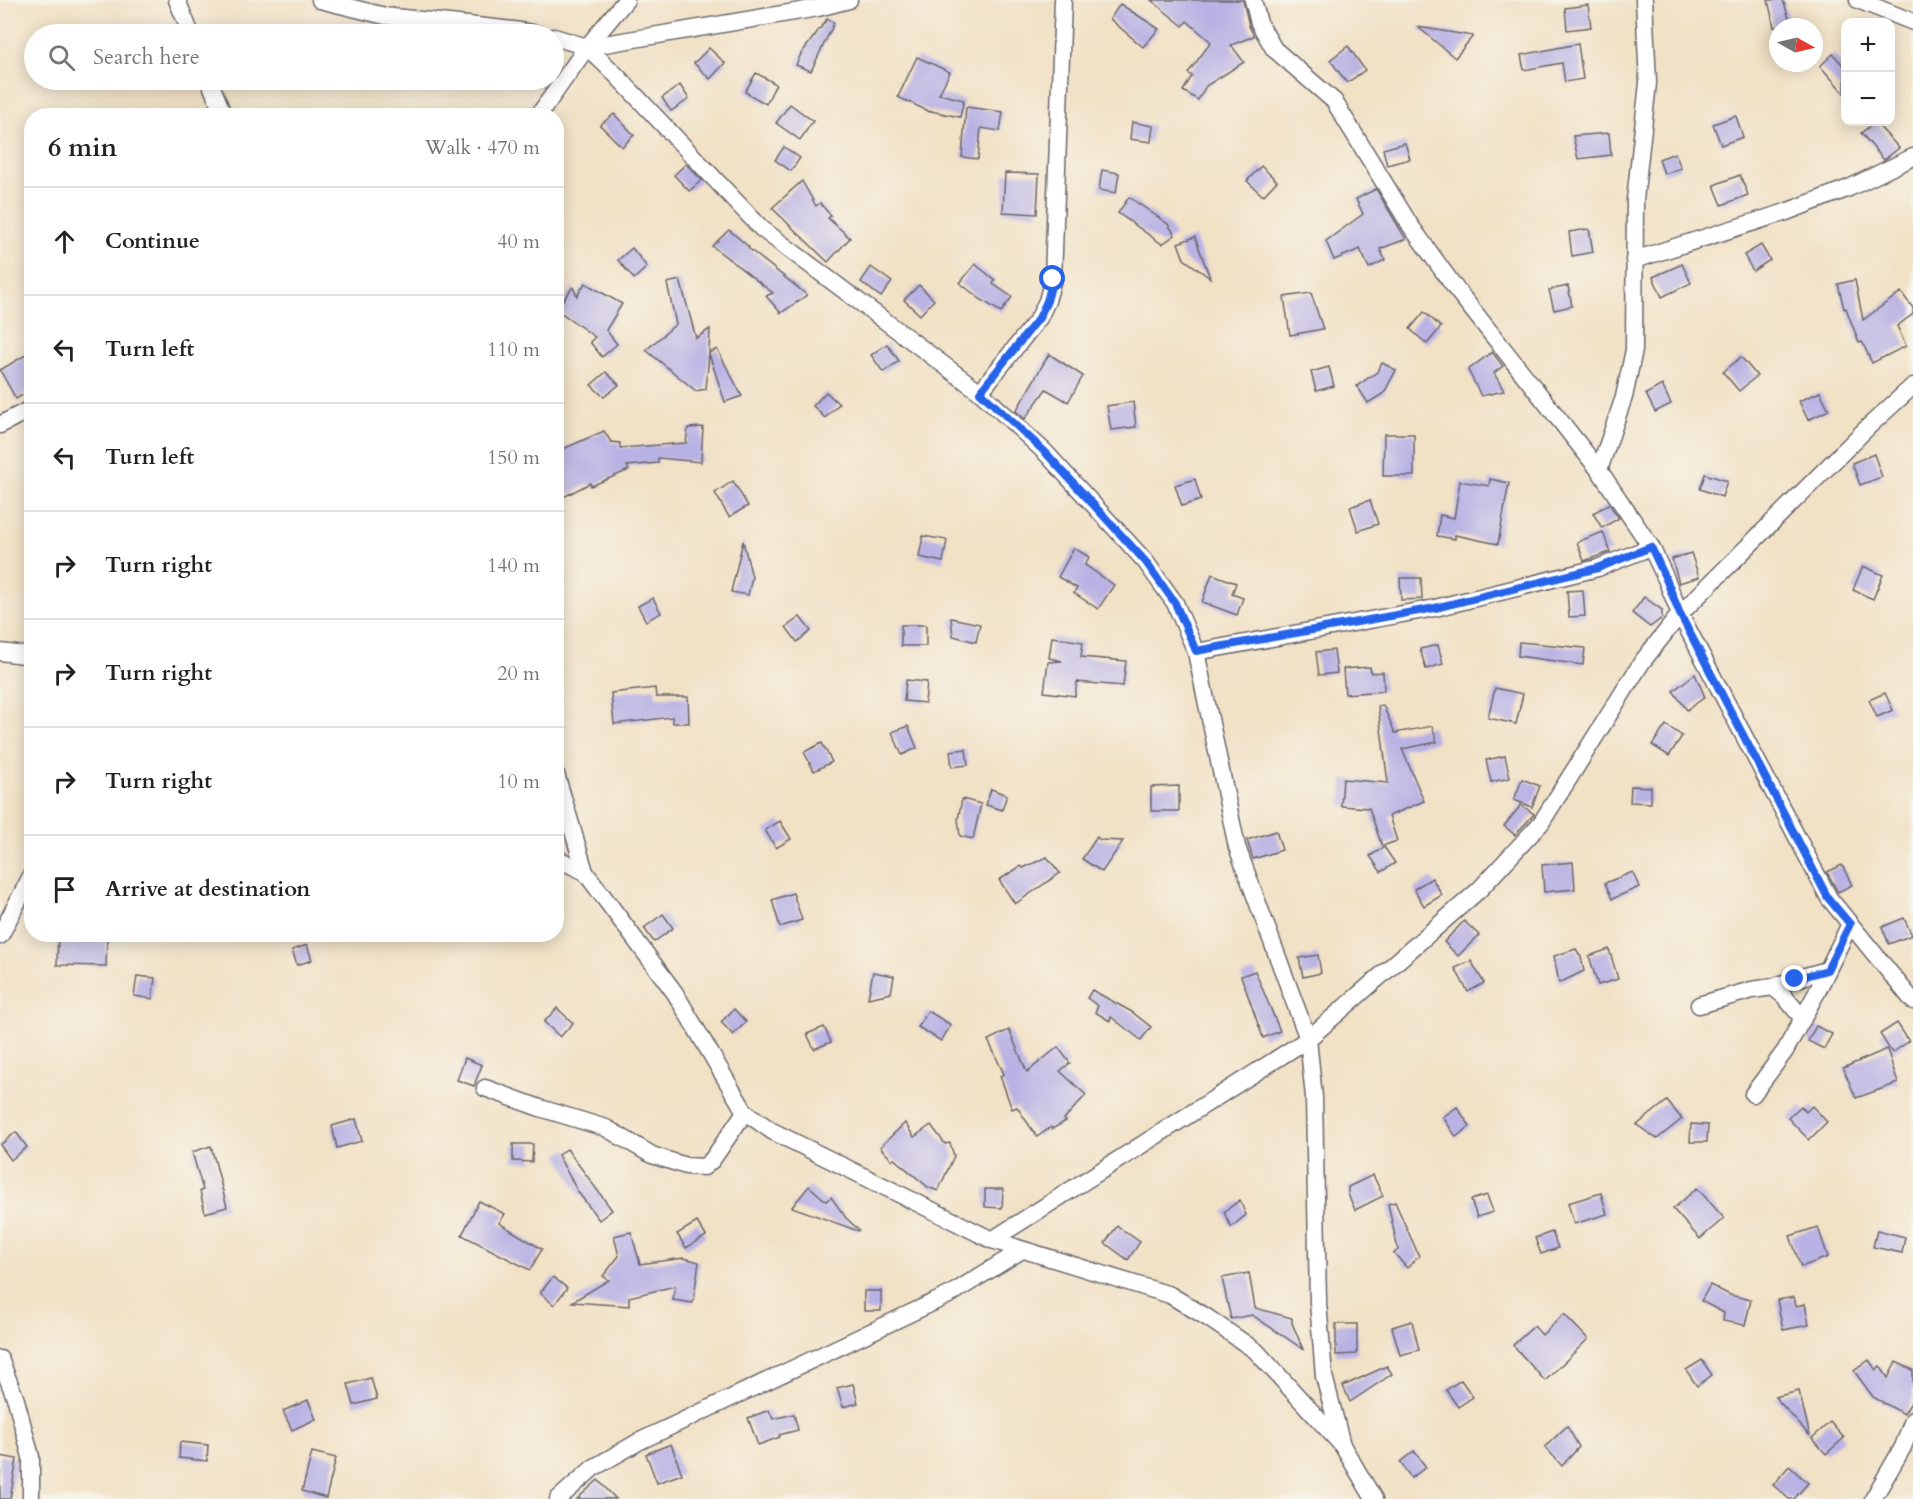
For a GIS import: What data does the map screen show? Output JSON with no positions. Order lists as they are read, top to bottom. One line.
{"north":"right","page":{"map_buttons":["+","−"],"search":"Search here","heading":["6 min","Walk · 470 m"],"list":[["Continue","40 m"],["Turn left","110 m"],["Turn left","150 m"],["Turn right","140 m"],["Turn right","20 m"],["Turn right","10 m"],"Arrive at destination"]}}
